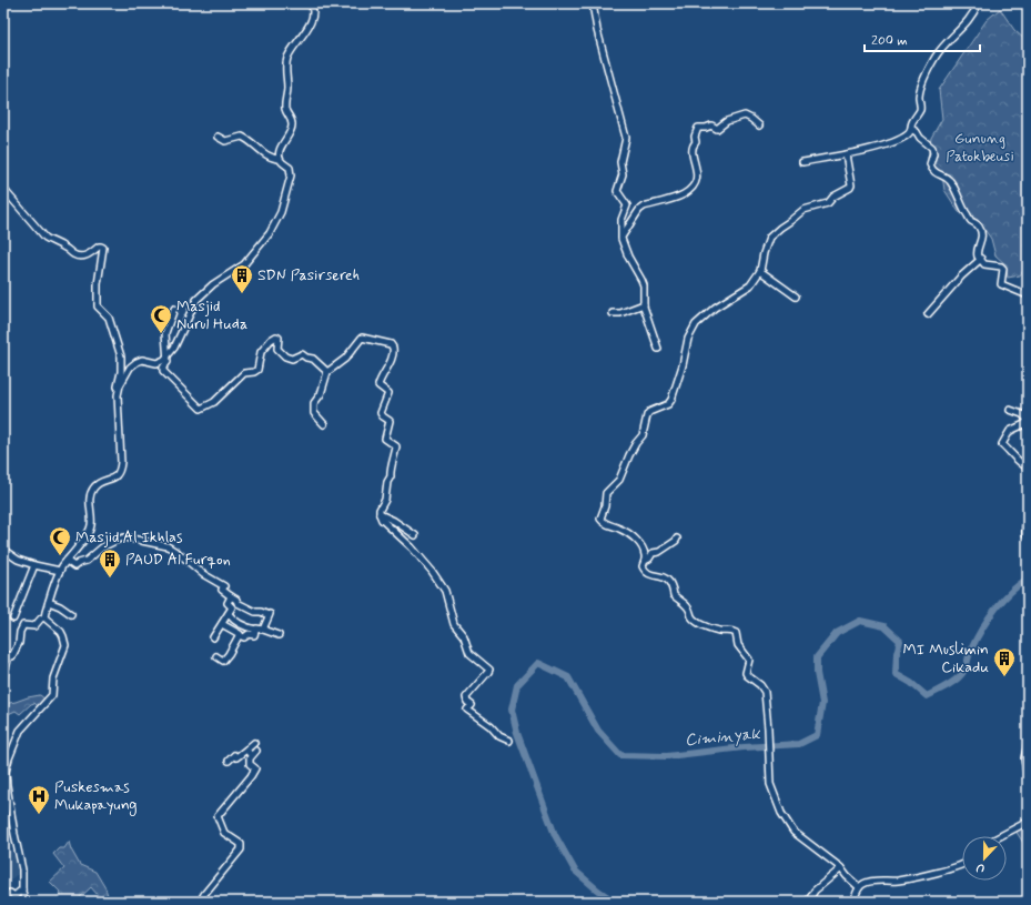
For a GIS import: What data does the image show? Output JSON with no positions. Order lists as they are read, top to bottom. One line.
{"water":["Ciminyak"],"parks":["Gunung Patokbeusi"],"places":{"building":["SDN Pasirsereh","PAUD Al Furqon","MI Muslimin Cikadu"],"mosque":["Masjid Nurul Huda","Masjid Al Ikhlas"],"hospital":["Puskesmas Mukapayung"]},"scale_bar":"200 m","north":"bottom"}
